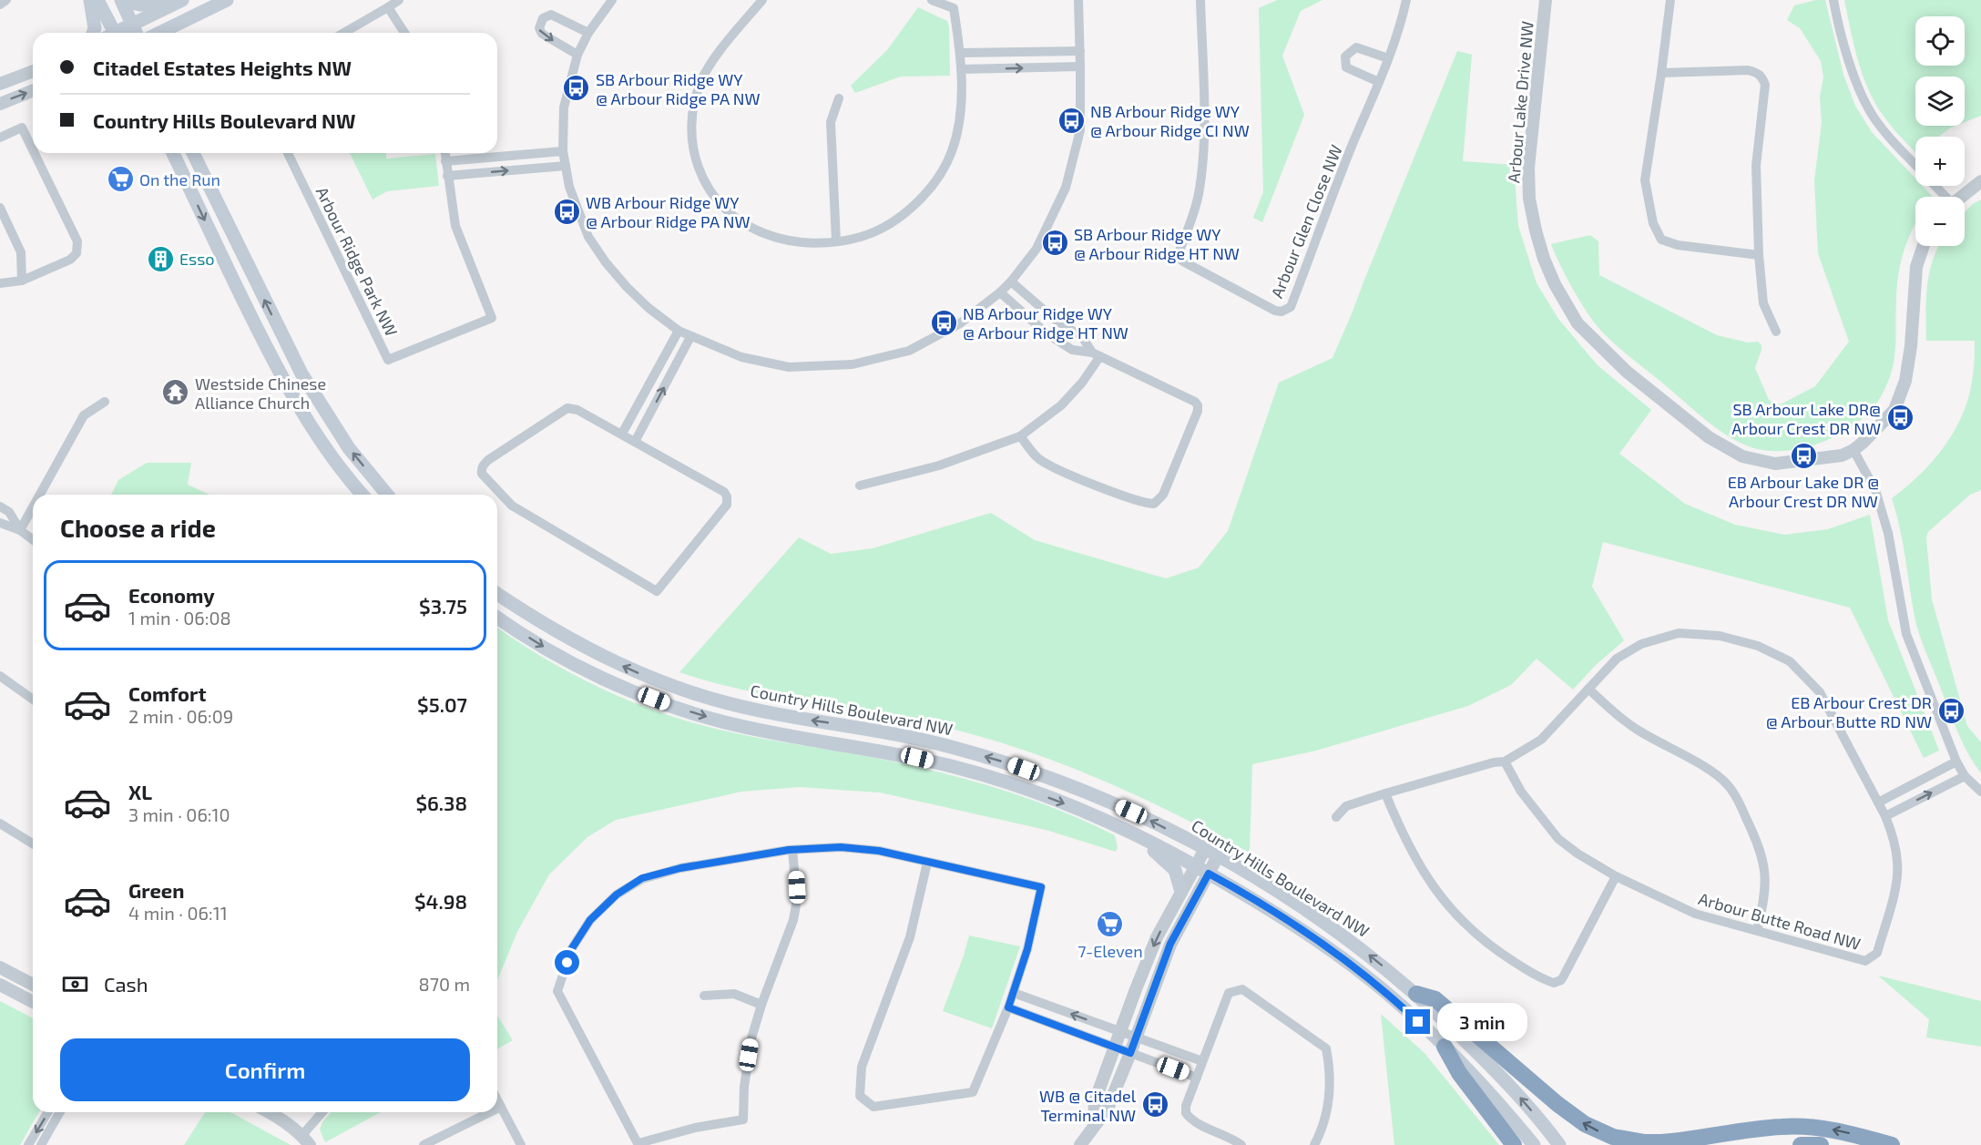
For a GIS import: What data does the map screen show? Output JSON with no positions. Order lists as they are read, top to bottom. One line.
{"streets":{"main road":["Country Hills Boulevard NW"],"street":["Arbour Lake Drive NW","Arbour Glen Close NW","Arbour Ridge Park NW","Arbour Butte Road NW"]},"places":{"bus stop":["SB Arbour Ridge WY @ Arbour Ridge PA NW","NB Arbour Ridge WY @ Arbour Ridge CI NW","WB Arbour Ridge WY @ Arbour Ridge PA NW","SB Arbour Ridge WY @ Arbour Ridge HT NW","NB Arbour Ridge WY @ Arbour Ridge HT NW","SB Arbour Lake DR@ Arbour Crest DR NW","EB Arbour Lake DR @ Arbour Crest DR NW","EB Arbour Crest DR @ Arbour Butte RD NW","WB @ Citadel Terminal NW"],"supermarket":["On the Run","7-Eleven"],"building":["Esso"],"temple":["Westside Chinese Alliance Church"]},"page":{"map_buttons":["+","−"],"banner":["Citadel Estates Heights NW","Country Hills Boulevard NW"],"heading":"Choose a ride","list":[{"name":"Economy","note":"1 min · 06:08","value":"$3.75"},{"name":"Comfort","note":"2 min · 06:09","value":"$5.07"},{"name":"XL","note":"3 min · 06:10","value":"$6.38"},{"name":"Green","note":"4 min · 06:11","value":"$4.98"}],"pay":["Cash","870 m"],"bubble":"3 min","buttons":"Confirm"}}
